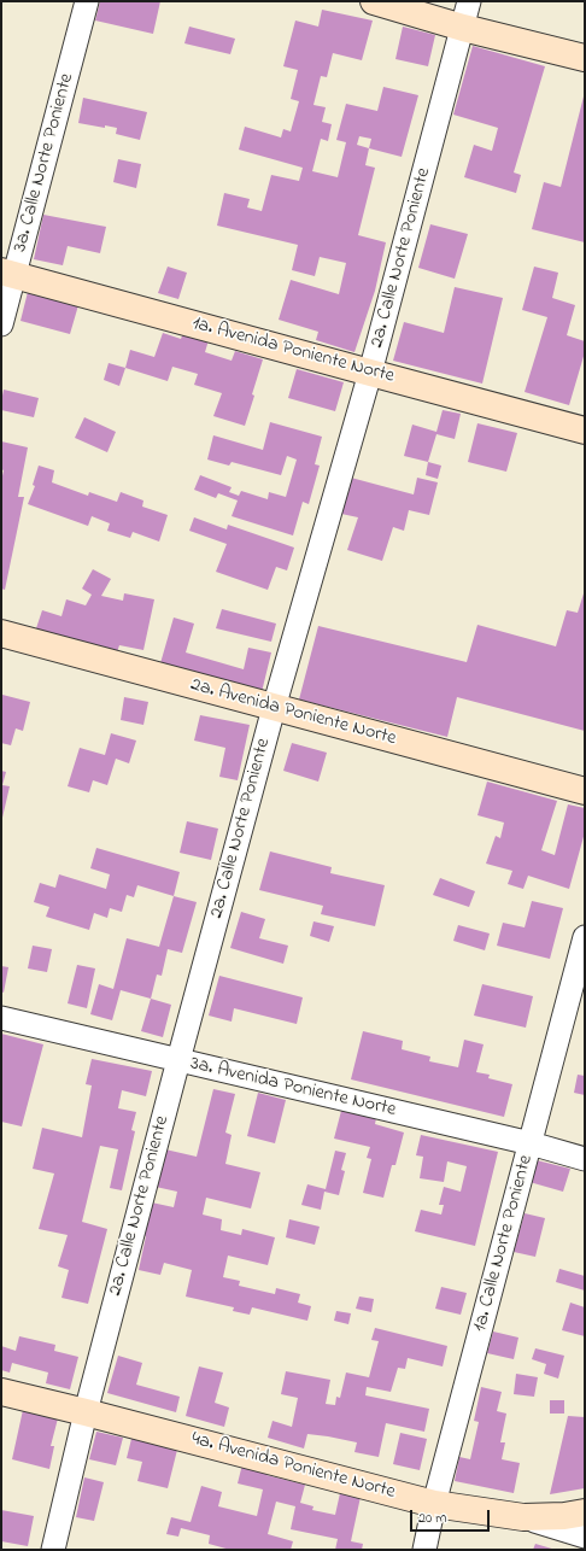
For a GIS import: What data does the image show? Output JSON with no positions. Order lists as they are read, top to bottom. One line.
{"streets":{"main road":["1a. Avenida Poniente Norte","2a. Avenida Poniente Norte","4a. Avenida Poniente Norte"],"street":["3a. Calle Norte Poniente","2a. Calle Norte Poniente","3a. Avenida Poniente Norte","1a. Calle Norte Poniente"]},"crossings":[["3a. Calle Norte Poniente","1a. Avenida Poniente Norte"],["2a. Calle Norte Poniente","1a. Avenida Poniente Norte"],["2a. Calle Norte Poniente","2a. Avenida Poniente Norte"],["2a. Calle Norte Poniente","3a. Avenida Poniente Norte"],["2a. Calle Norte Poniente","4a. Avenida Poniente Norte"],["3a. Avenida Poniente Norte","1a. Calle Norte Poniente"],["1a. Calle Norte Poniente","4a. Avenida Poniente Norte"]],"scale_bar":"20 m"}
